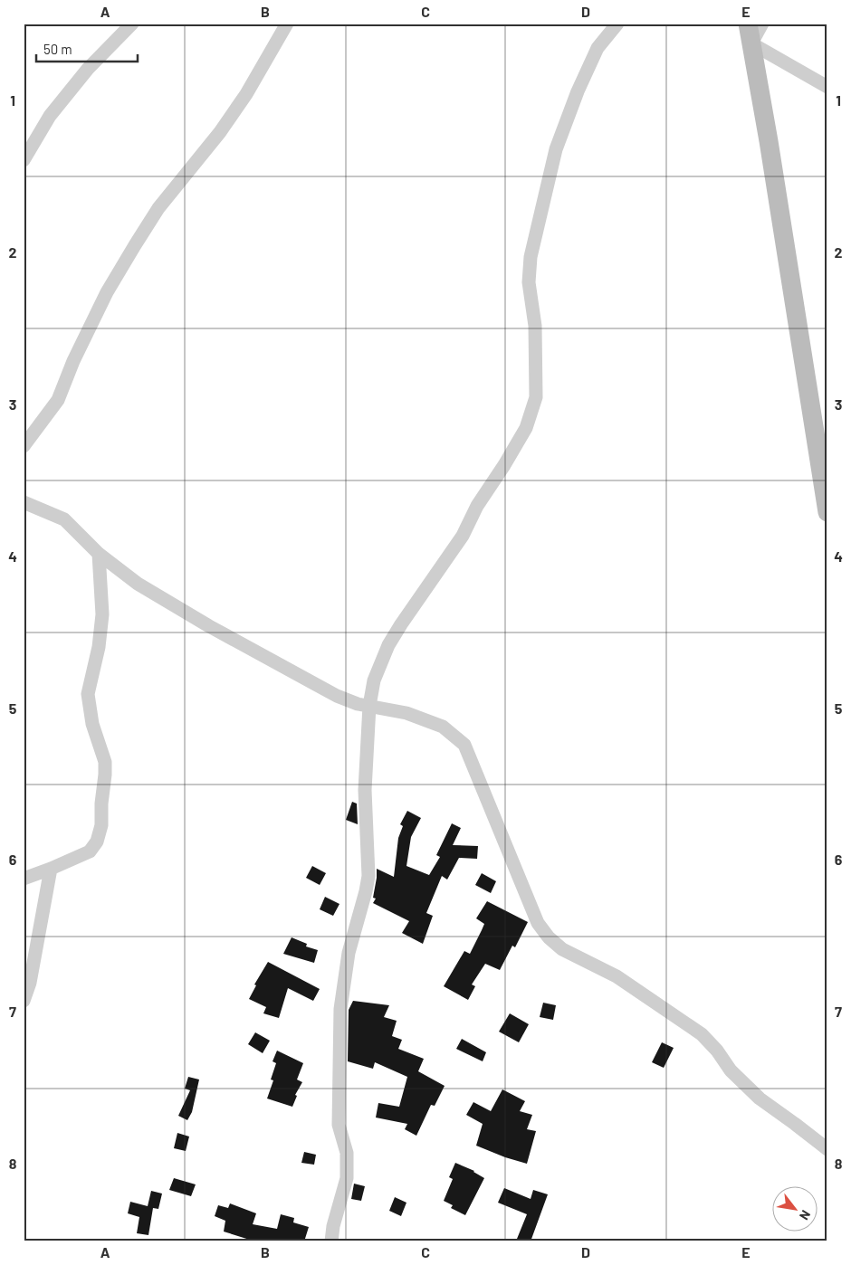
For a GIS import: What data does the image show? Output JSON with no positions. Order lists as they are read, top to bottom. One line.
{"scale_bar":"50 m","north":"bottom right","grid":{"columns":["A","B","C","D","E"],"rows":["1","2","3","4","5","6","7","8"]}}
